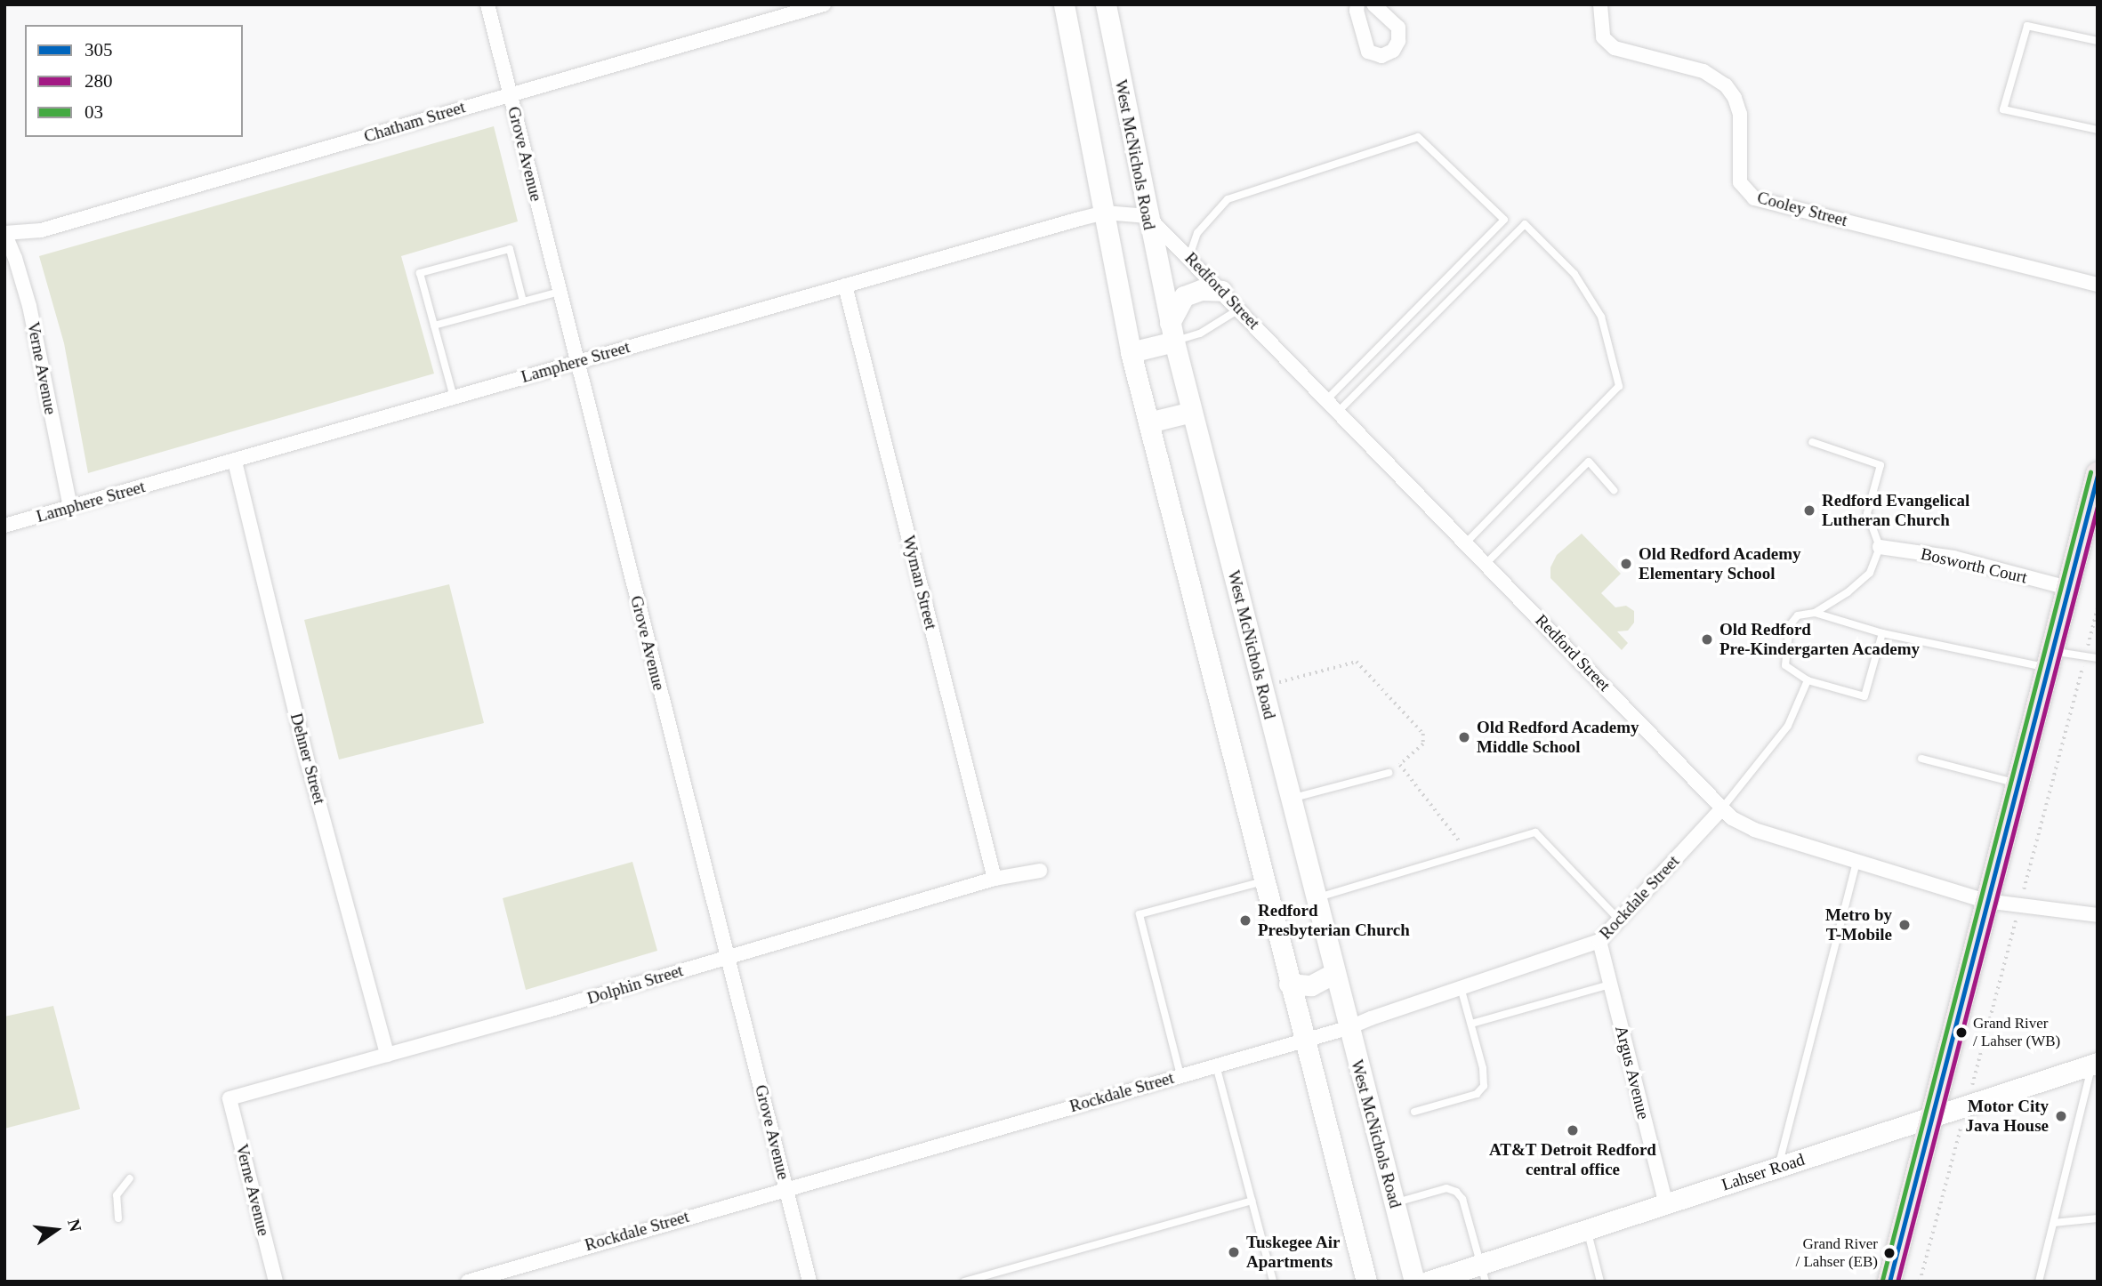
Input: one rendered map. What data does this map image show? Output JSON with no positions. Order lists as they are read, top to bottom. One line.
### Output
{"streets":{"main road":["West McNichols Road","Lahser Road"],"street":["Chatham Street","Grove Avenue","Cooley Street","Redford Street","Lamphere Street","Verne Avenue","Bosworth Court","Wyman Street","Dehner Street","Rockdale Street","Dolphin Street","Argus Avenue"]},"crossings":[["Chatham Street","Grove Avenue"],["Chatham Street","Verne Avenue"],["Grove Avenue","Lamphere Street"],["Grove Avenue","Rockdale Street"],["Grove Avenue","Dolphin Street"],["West McNichols Road","Redford Street"],["West McNichols Road","Lamphere Street"],["West McNichols Road","Rockdale Street"],["Redford Street","Lamphere Street"],["Redford Street","Rockdale Street"],["Lamphere Street","Verne Avenue"],["Lamphere Street","Wyman Street"],["Lamphere Street","Dehner Street"],["Verne Avenue","Dolphin Street"],["Wyman Street","Dolphin Street"],["Dehner Street","Dolphin Street"],["Rockdale Street","Argus Avenue"],["Argus Avenue","Lahser Road"]],"places":["Redford Evangelical Lutheran Church","Old Redford Academy Elementary School","Old Redford Pre-Kindergarten Academy","Old Redford Academy Middle School","Redford Presbyterian Church","Metro by T-Mobile","Grand River / Lahser (WB)","Motor City Java House","AT&T Detroit Redford central office","Tuskegee Air Apartments","Grand River / Lahser (EB)"],"lines":["transit line 03","transit line 305","transit line 280"],"legend":["305","280","03"],"north":"right"}
